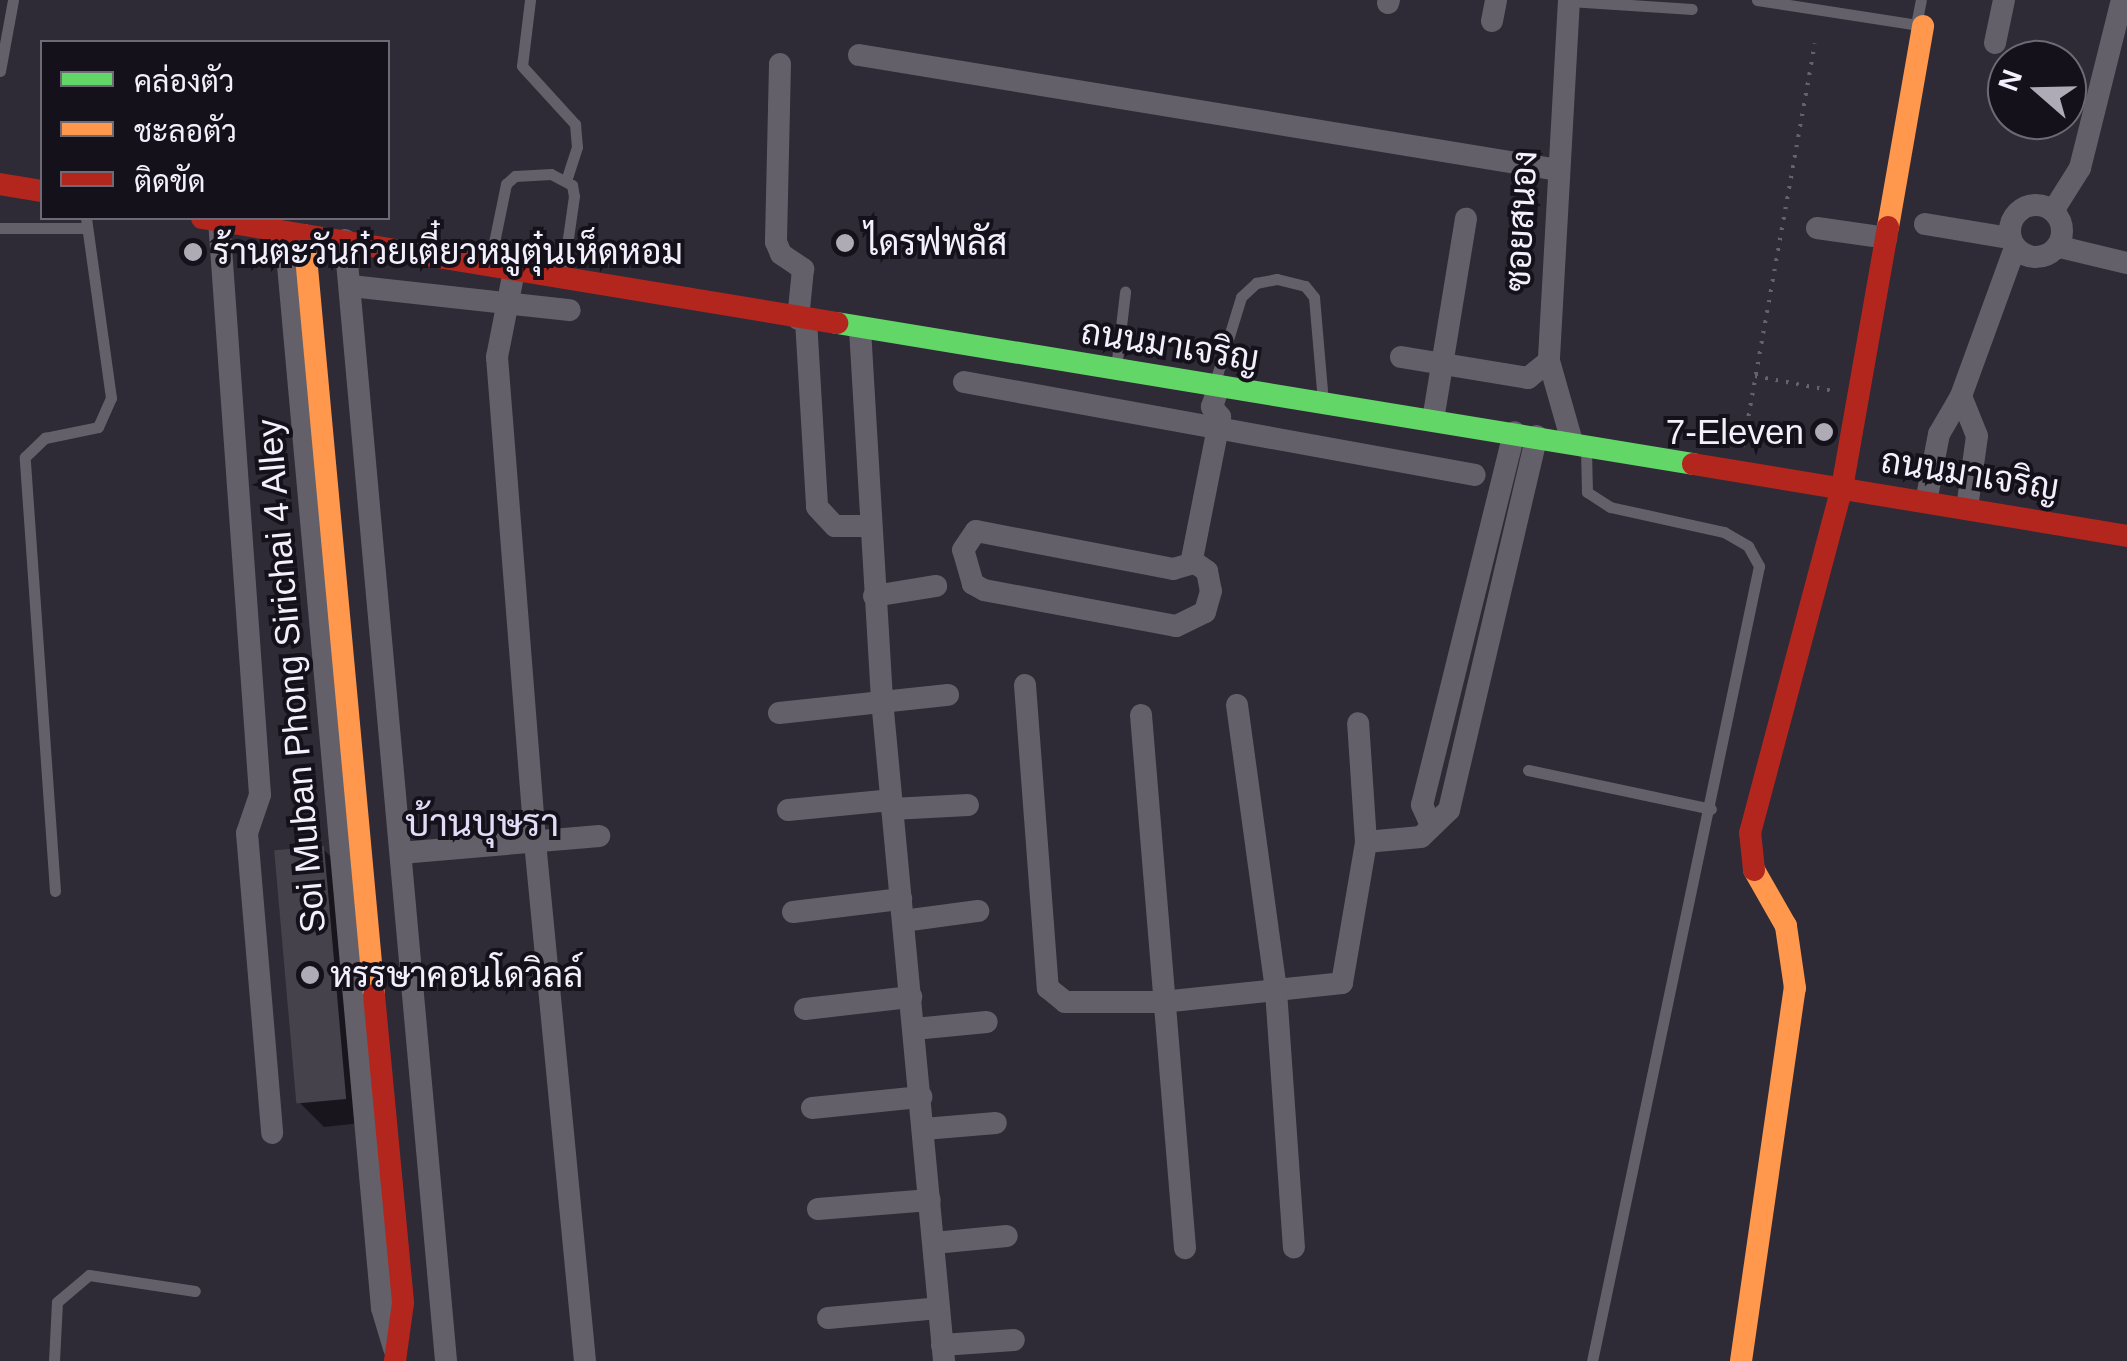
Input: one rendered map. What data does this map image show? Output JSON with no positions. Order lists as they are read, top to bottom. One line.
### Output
{"streets":{"main road":["ถนนมาเจริญ","Soi Muban Phong Sirichai 4 Alley"],"street":["ซอยสนอง"]},"crossings":[["ซอยสนอง","ถนนมาเจริญ"],["ถนนมาเจริญ","Soi Muban Phong Sirichai 4 Alley"]],"districts":["บ้านบุษรา"],"places":["ไดรฟพลัส","ร้านตะวันก๋วยเตี๋ยวหมูตุ๋นเห็ดหอม","7-Eleven","หรรษาคอนโดวิลล์"],"legend":["คล่องตัว","ชะลอตัว","ติดขัด"],"north":"left"}
